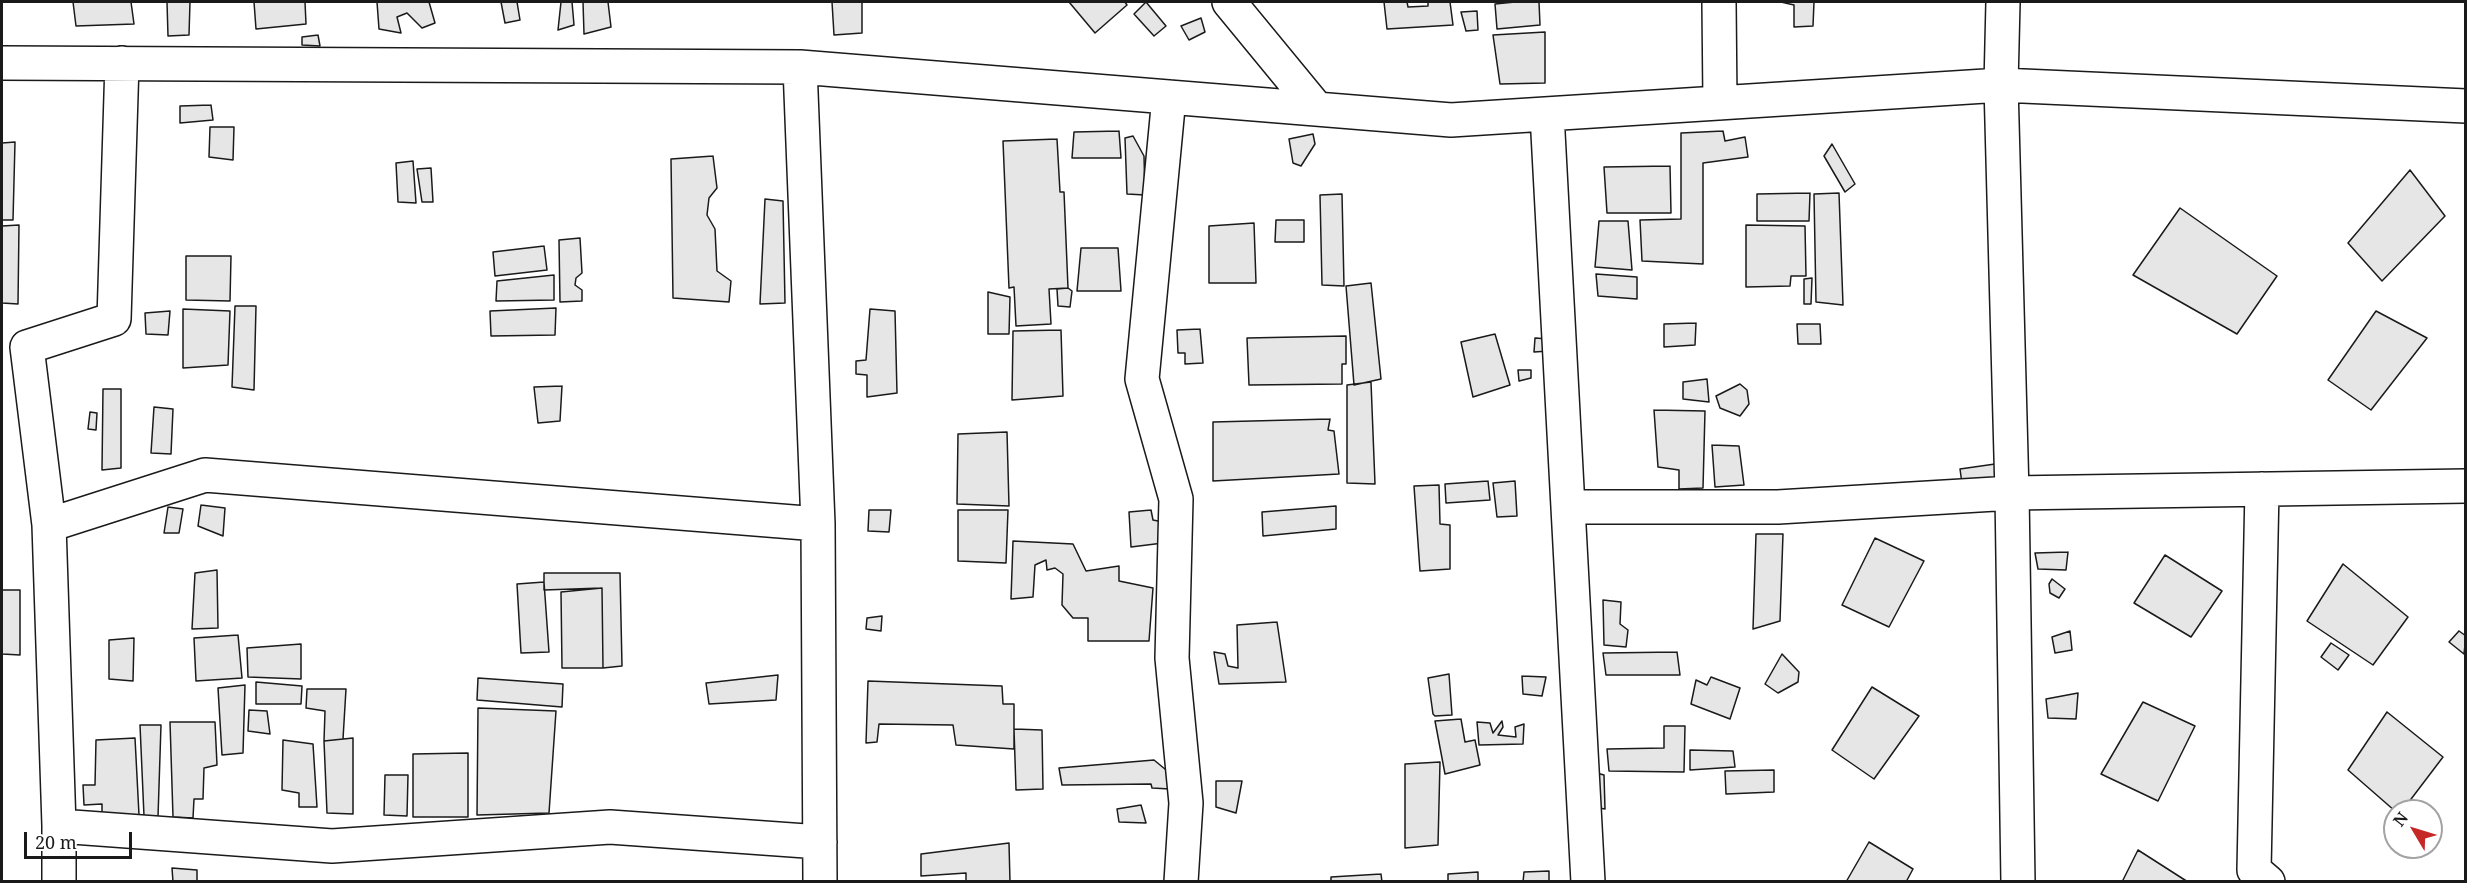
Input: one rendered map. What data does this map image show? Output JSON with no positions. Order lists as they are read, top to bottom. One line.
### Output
{"scale_bar":"20 m","north":"top left"}
